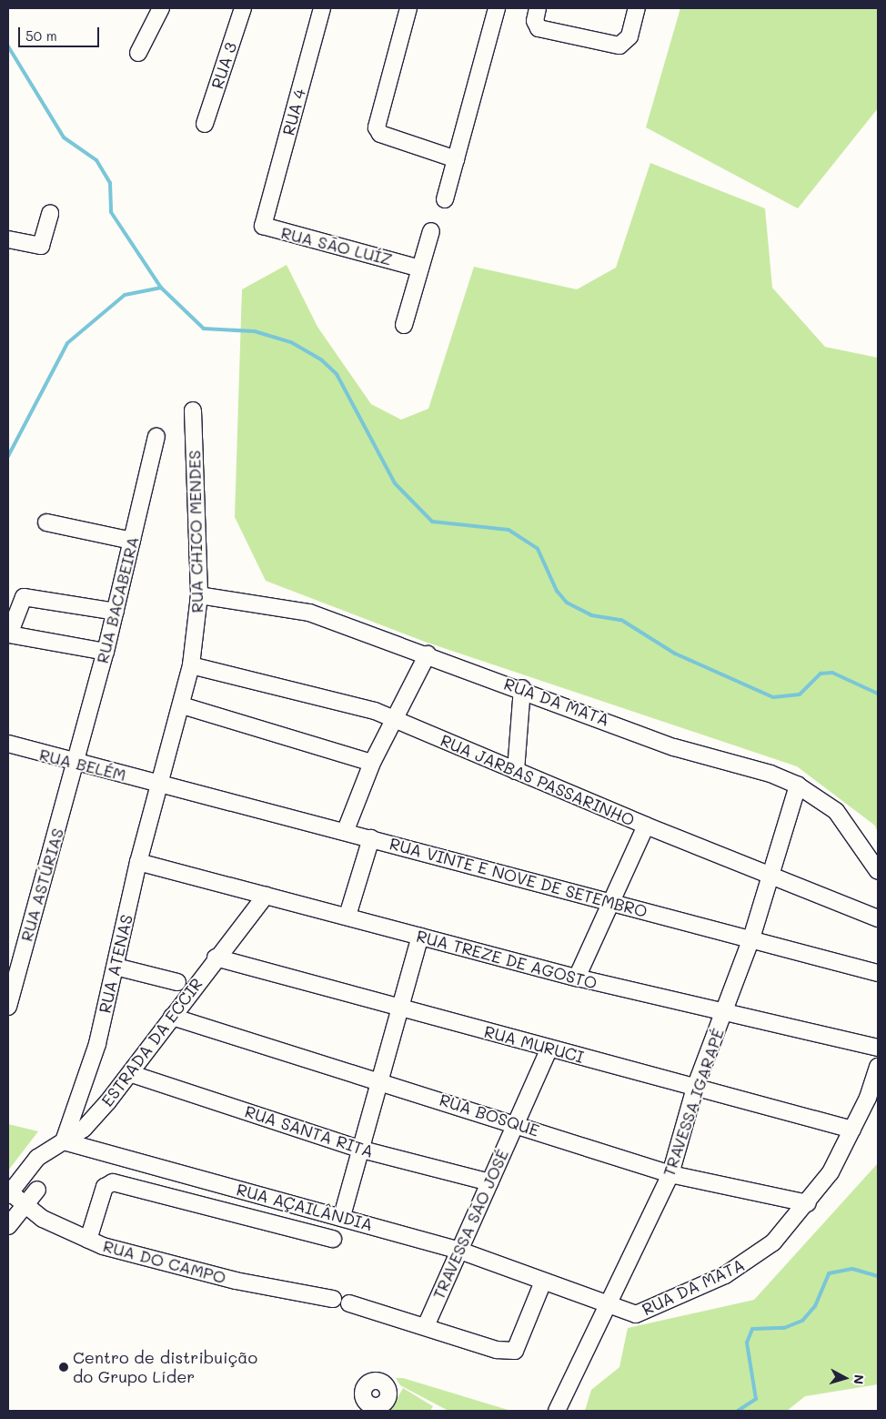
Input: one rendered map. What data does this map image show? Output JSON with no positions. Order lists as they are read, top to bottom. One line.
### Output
{"streets":{"street":["RUA 3","RUA 4","RUA SÃO LUÍZ","RUA CHICO MENDES","RUA BACABEIRA","RUA DA MATA","RUA BELÉM","RUA JARBAS PASSARINHO","RUA VINTE E NOVE DE SETEMBRO","RUA ASTÚRIAS","RUA TREZE DE AGOSTO","RUA ATENAS","ESTRADA DA ECCIR","RUA MURUCI","TRAVESSA IGARAPÉ","RUA BOSQUE","RUA SANTA RITA","RUA AÇAILÂNDIA","TRAVESSA SÃO JOSÉ","RUA DO CAMPO"]},"crossings":[["RUA 4","RUA SÃO LUÍZ"],["RUA CHICO MENDES","RUA DA MATA"],["RUA CHICO MENDES","RUA BELÉM"],["RUA CHICO MENDES","RUA JARBAS PASSARINHO"],["RUA CHICO MENDES","RUA VINTE E NOVE DE SETEMBRO"],["RUA CHICO MENDES","RUA ATENAS"],["RUA BACABEIRA","RUA BELÉM"],["RUA BACABEIRA","RUA ASTÚRIAS"],["RUA DA MATA","RUA MURUCI"],["RUA DA MATA","TRAVESSA IGARAPÉ"],["RUA DA MATA","RUA BOSQUE"],["RUA DA MATA","RUA AÇAILÂNDIA"],["RUA BELÉM","RUA VINTE E NOVE DE SETEMBRO"],["RUA BELÉM","RUA ASTÚRIAS"],["RUA BELÉM","RUA ATENAS"],["RUA JARBAS PASSARINHO","TRAVESSA IGARAPÉ"],["RUA VINTE E NOVE DE SETEMBRO","RUA ATENAS"],["RUA VINTE E NOVE DE SETEMBRO","TRAVESSA IGARAPÉ"],["RUA TREZE DE AGOSTO","RUA ATENAS"],["RUA TREZE DE AGOSTO","ESTRADA DA ECCIR"],["RUA TREZE DE AGOSTO","TRAVESSA IGARAPÉ"],["RUA ATENAS","ESTRADA DA ECCIR"],["RUA ATENAS","RUA AÇAILÂNDIA"],["ESTRADA DA ECCIR","RUA MURUCI"],["ESTRADA DA ECCIR","RUA BOSQUE"],["ESTRADA DA ECCIR","RUA SANTA RITA"],["ESTRADA DA ECCIR","RUA AÇAILÂNDIA"],["ESTRADA DA ECCIR","RUA DO CAMPO"],["RUA MURUCI","TRAVESSA IGARAPÉ"],["RUA MURUCI","TRAVESSA SÃO JOSÉ"],["TRAVESSA IGARAPÉ","RUA BOSQUE"],["RUA BOSQUE","TRAVESSA SÃO JOSÉ"],["RUA SANTA RITA","TRAVESSA SÃO JOSÉ"],["RUA AÇAILÂNDIA","TRAVESSA SÃO JOSÉ"]],"places":["Centro de distribuição do Grupo Líder"],"scale_bar":"50 m","north":"right"}
